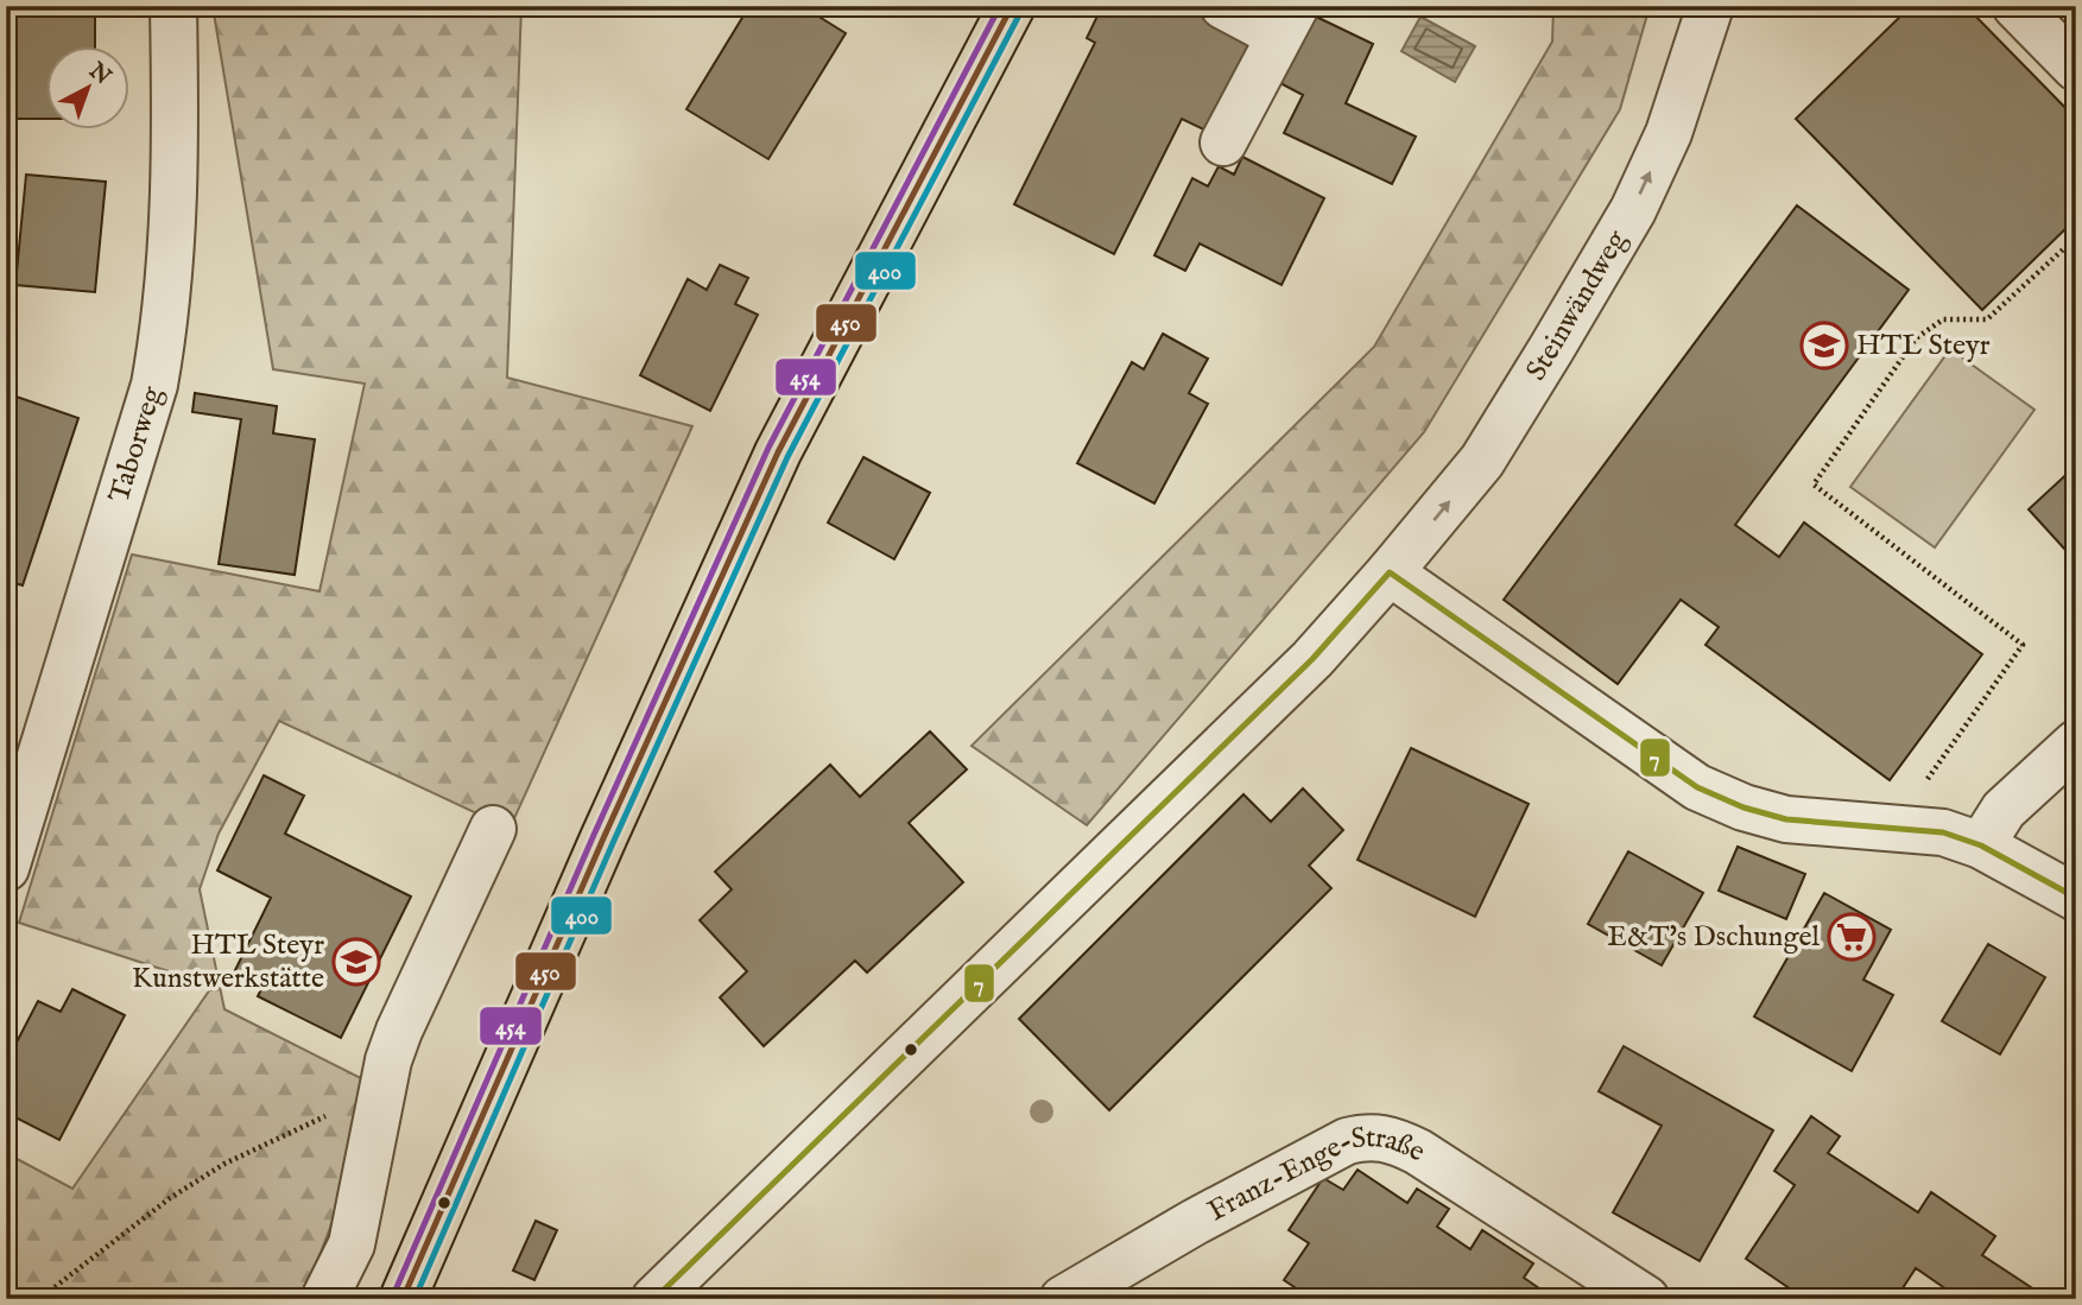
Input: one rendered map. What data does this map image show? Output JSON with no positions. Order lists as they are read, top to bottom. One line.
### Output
{"streets":{"street":["Steinwändweg","Taborweg","Franz-Enge-Straße"]},"one_way":["Steinwändweg"],"places":{"school or university":["HTL Steyr","HTL Steyr Kunstwerkstätte"],"supermarket":["E&T's Dschungel"]},"lines":["transit line 450","transit line 454","transit line 400","transit line 7"],"north":"top right"}
